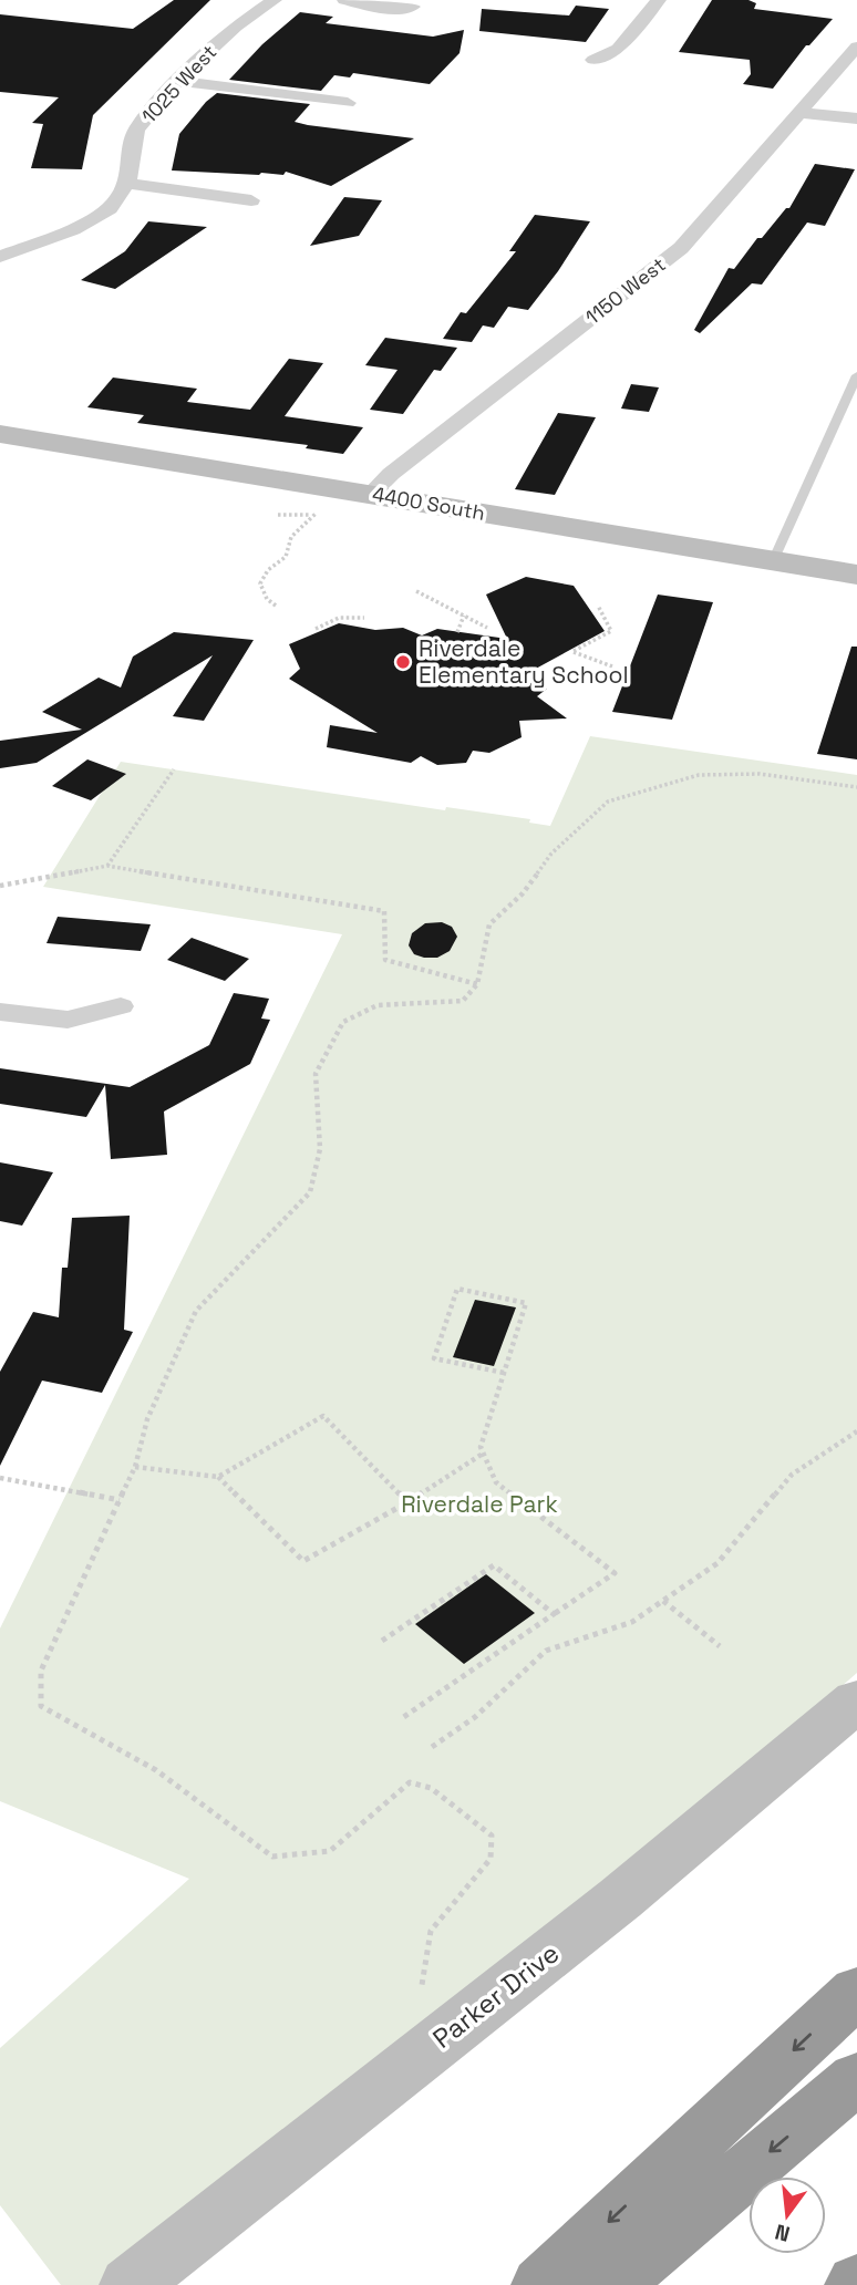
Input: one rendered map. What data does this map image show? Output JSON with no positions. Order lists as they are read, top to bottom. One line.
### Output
{"streets":{"street":["1025 West","1150 West","4400 South","Parker Drive"]},"crossings":[["1150 West","4400 South"]],"parks":["Riverdale Park"],"places":["Riverdale Elementary School"],"north":"bottom"}
